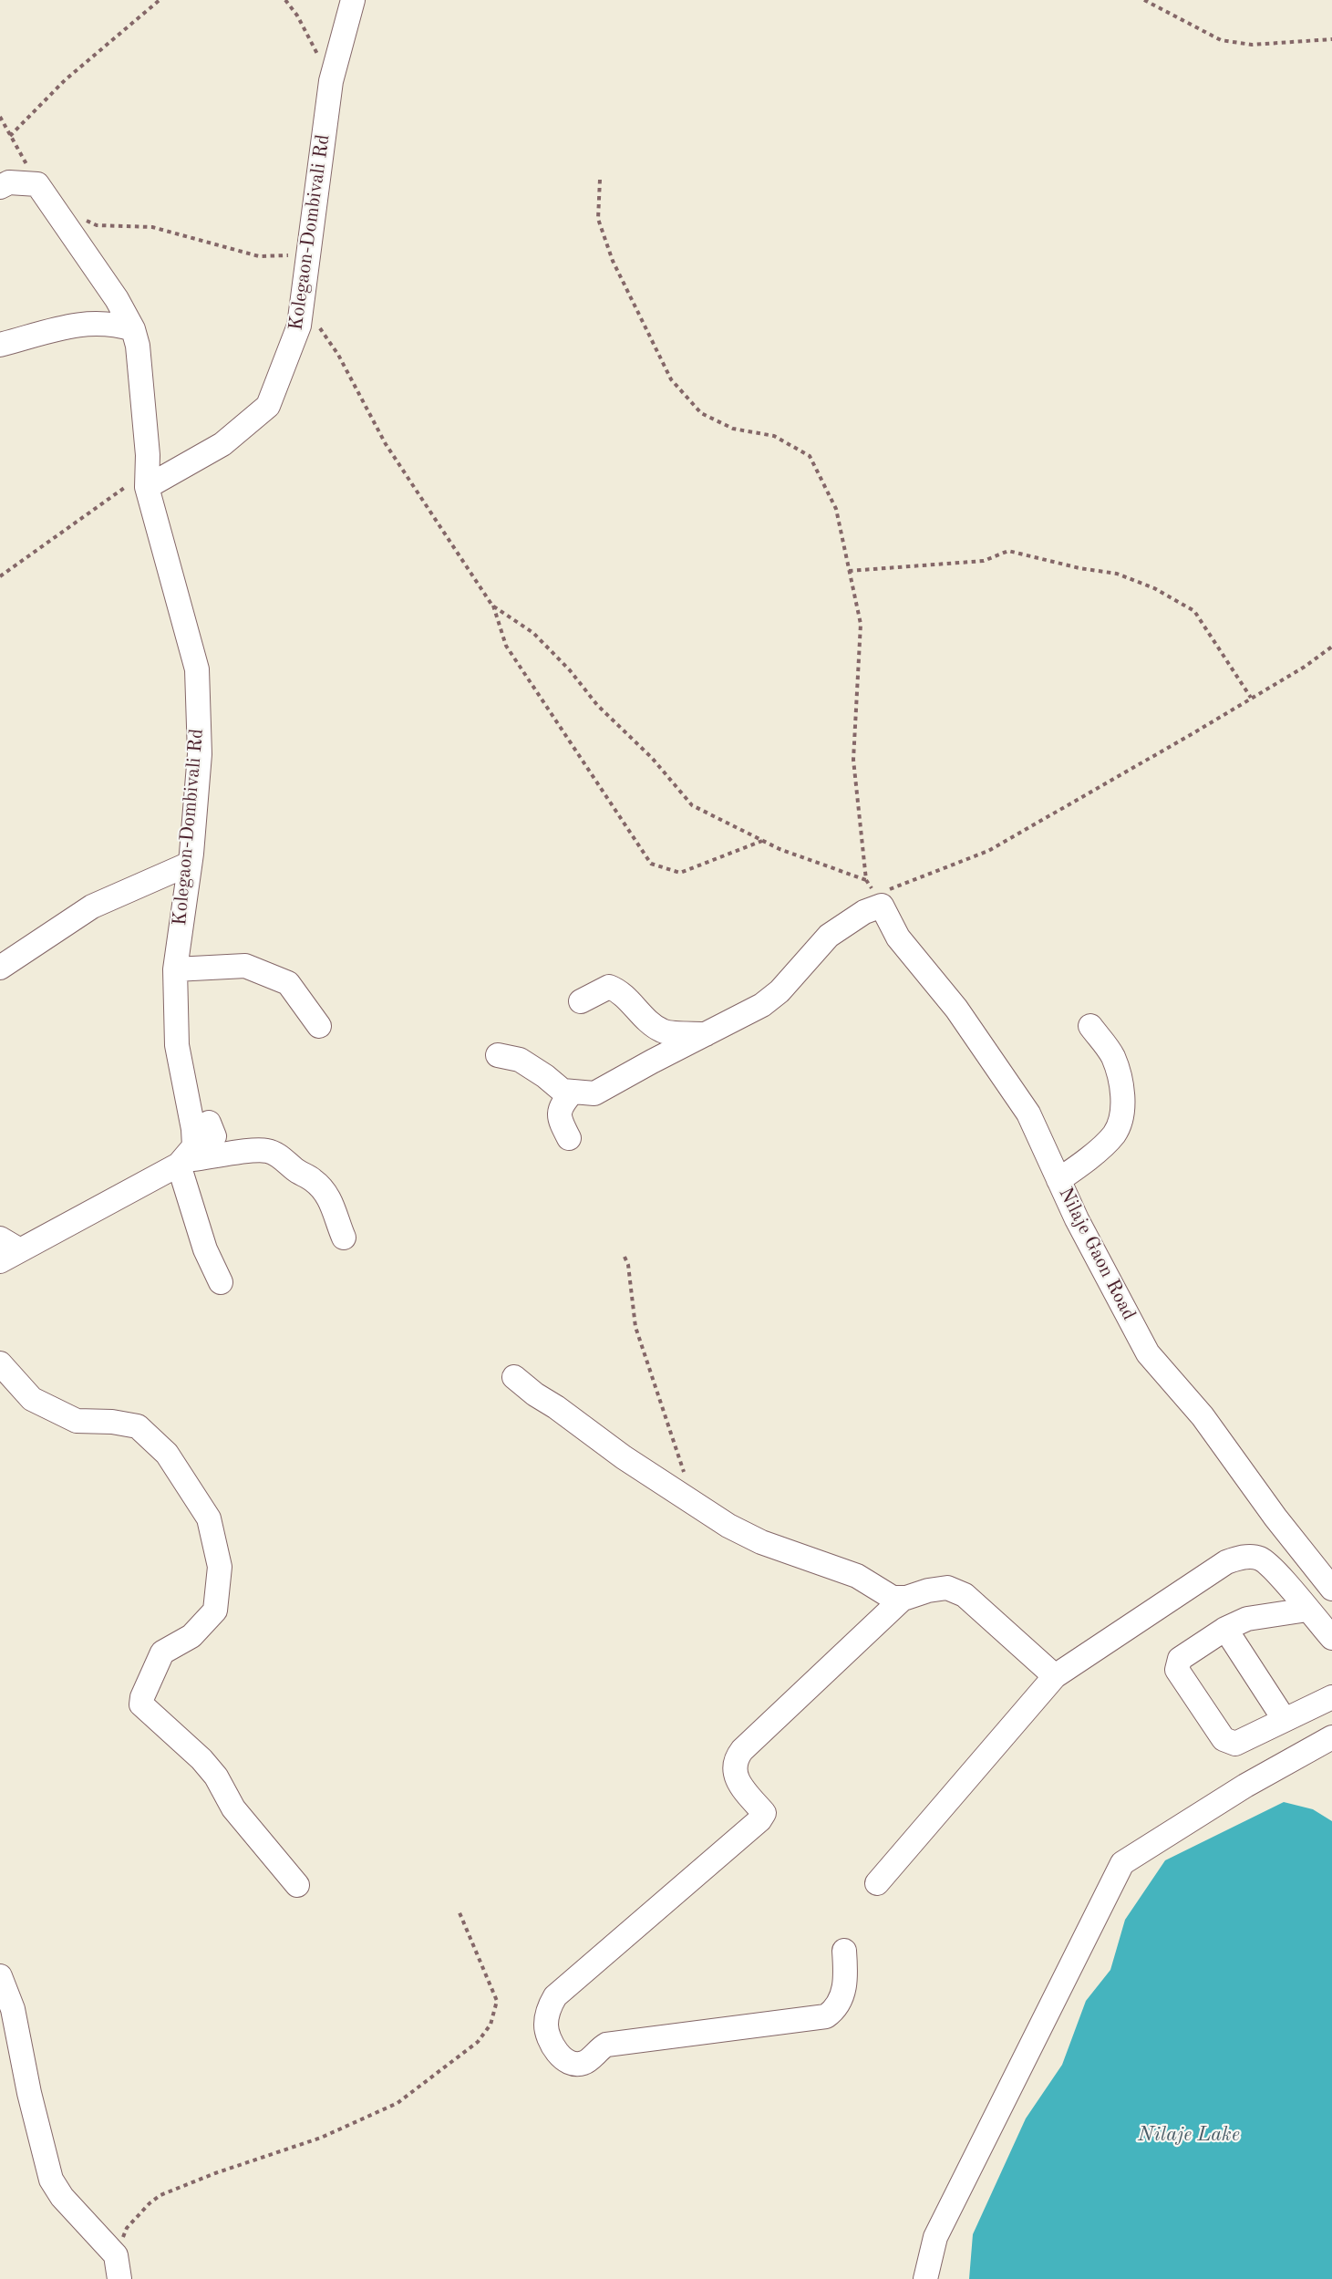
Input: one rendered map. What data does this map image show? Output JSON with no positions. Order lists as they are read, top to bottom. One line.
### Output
{"streets":{"street":["Kolegaon-Dombivali Rd","Nilaje Gaon Road"]},"water":["Nilaje Lake"]}
